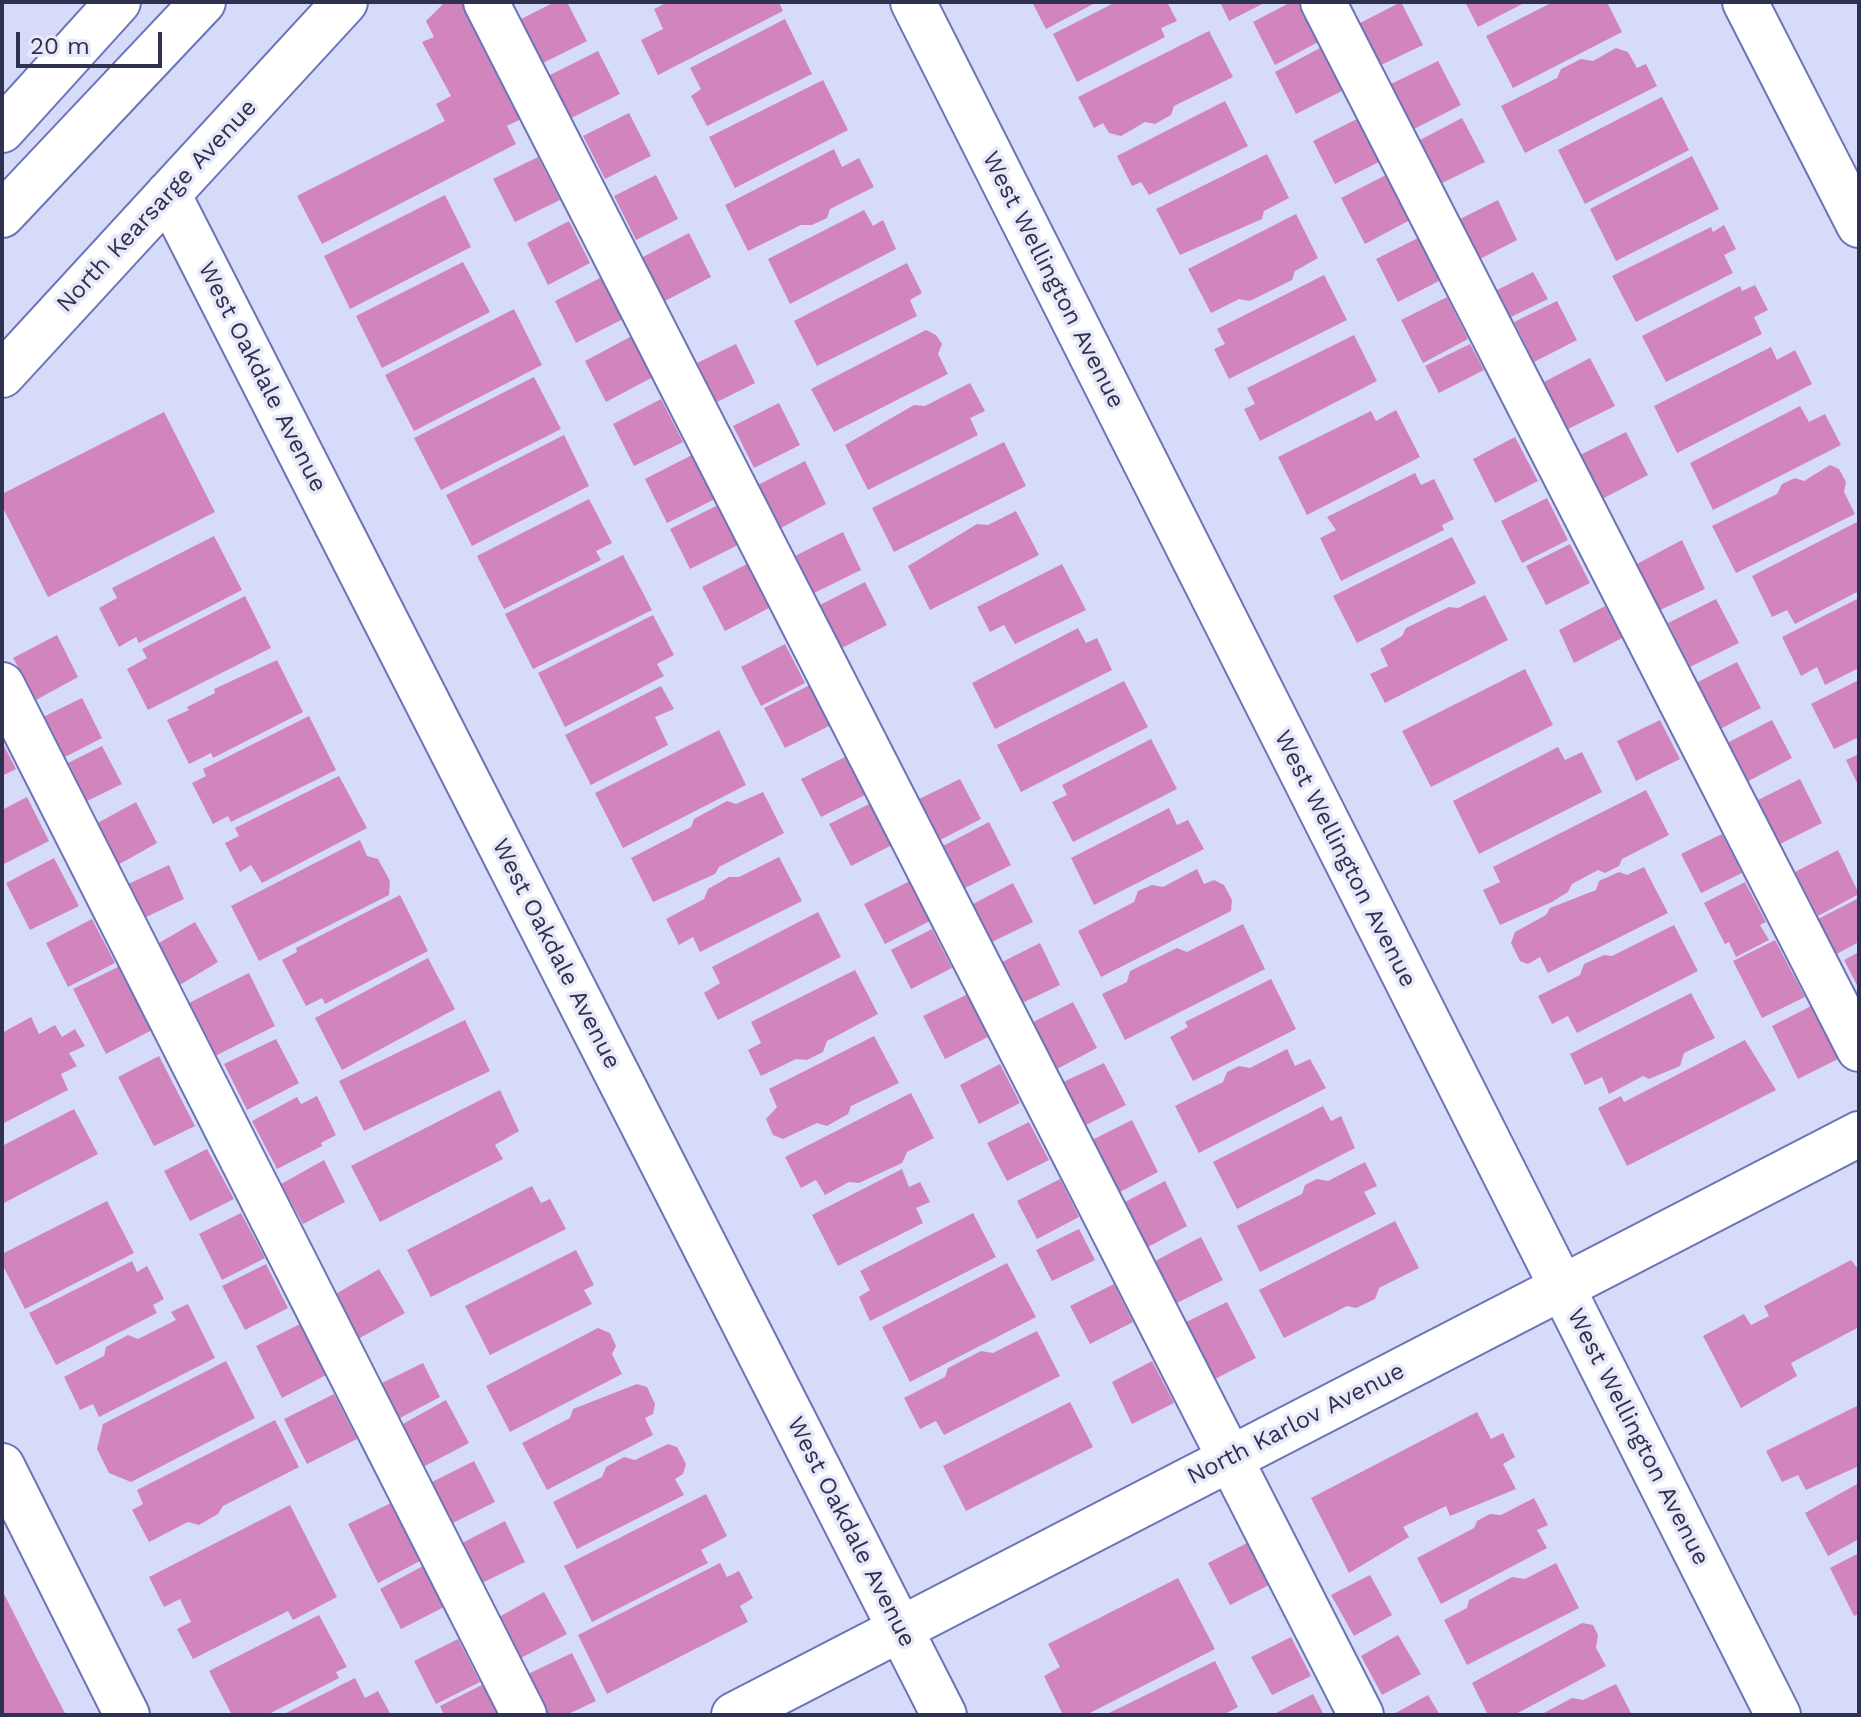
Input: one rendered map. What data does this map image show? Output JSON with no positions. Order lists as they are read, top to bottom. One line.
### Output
{"streets":{"street":["North Kearsarge Avenue","West Wellington Avenue","West Oakdale Avenue","North Karlov Avenue"]},"crossings":[["North Kearsarge Avenue","West Oakdale Avenue"],["West Wellington Avenue","North Karlov Avenue"],["West Oakdale Avenue","North Karlov Avenue"]],"scale_bar":"20 m"}
